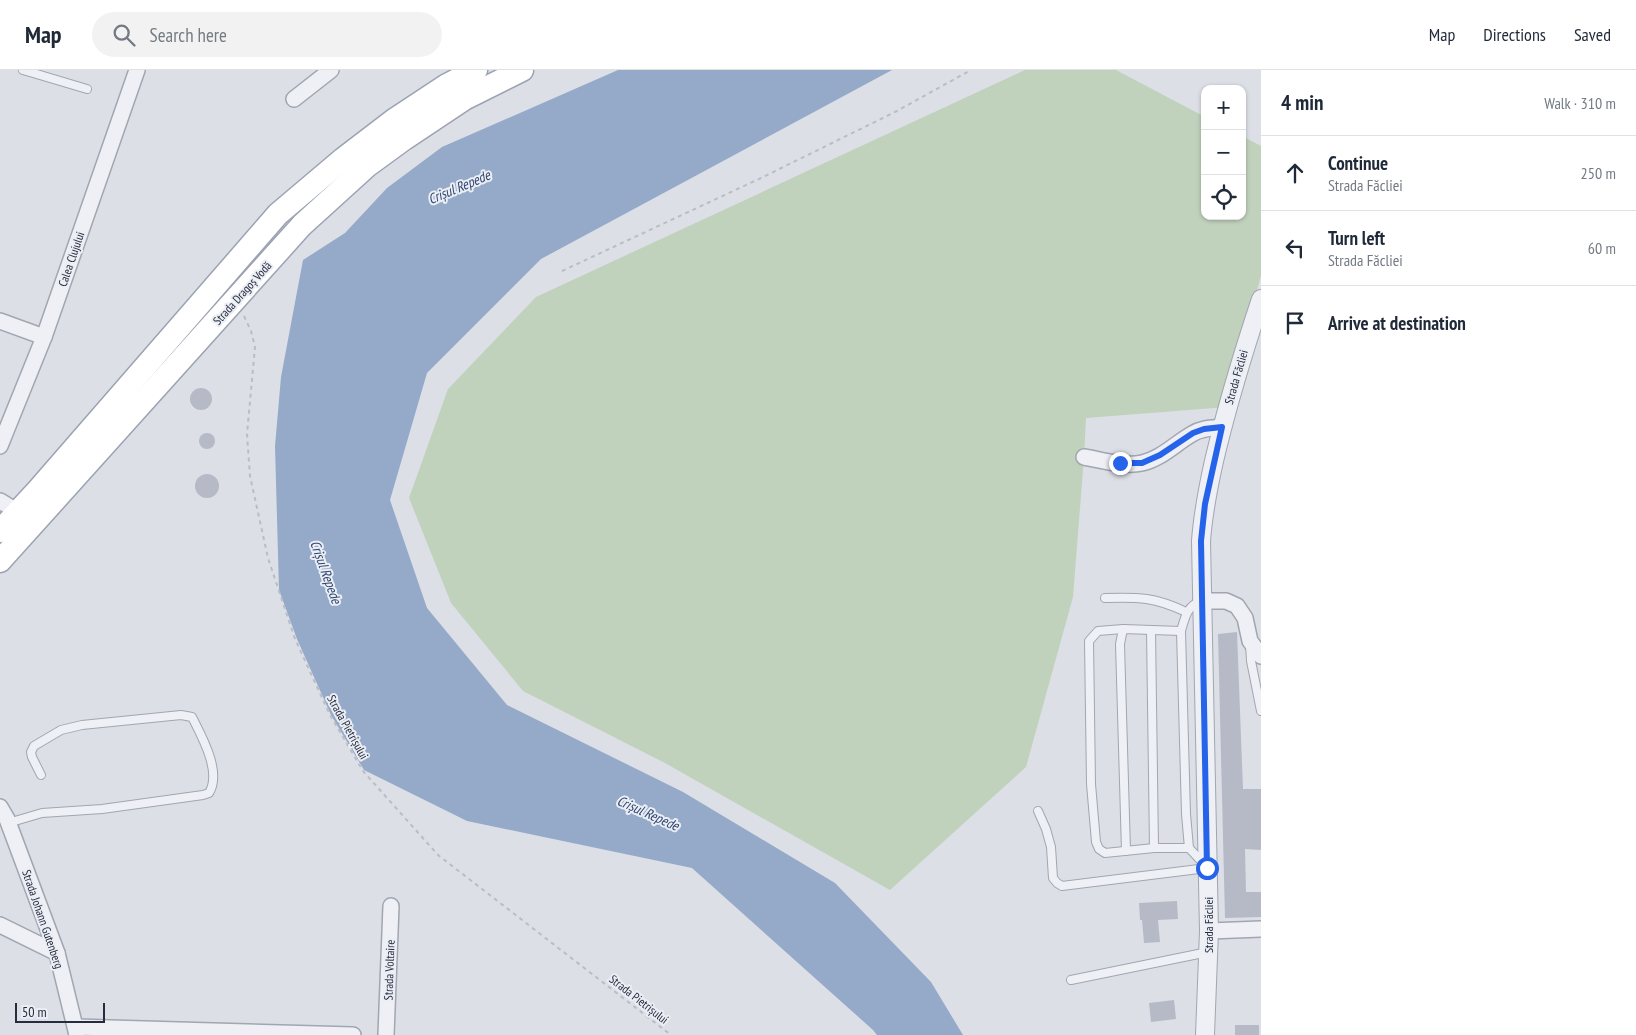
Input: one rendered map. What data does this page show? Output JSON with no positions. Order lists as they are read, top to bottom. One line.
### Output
{"streets":{"main road":["Strada Dragoș Vodă"],"street":["Calea Clujului","Strada Făcliei","Strada Johann Gutenberg","Strada Voltaire"],"path":["Strada Pietrișului"]},"crossings":[["Strada Dragoș Vodă","Strada Pietrișului"]],"water":["Crișul Repede"],"scale_bar":"50 m","page":{"header":"Map","search":"Search here","nav":["Map","Directions","Saved"],"heading":["4 min","Walk · 310 m"],"map_buttons":["+","−"],"list":[["Continue","Strada Făcliei","250 m"],["Turn left","Strada Făcliei","60 m"],"Arrive at destination"],"scale":"50 m"}}
